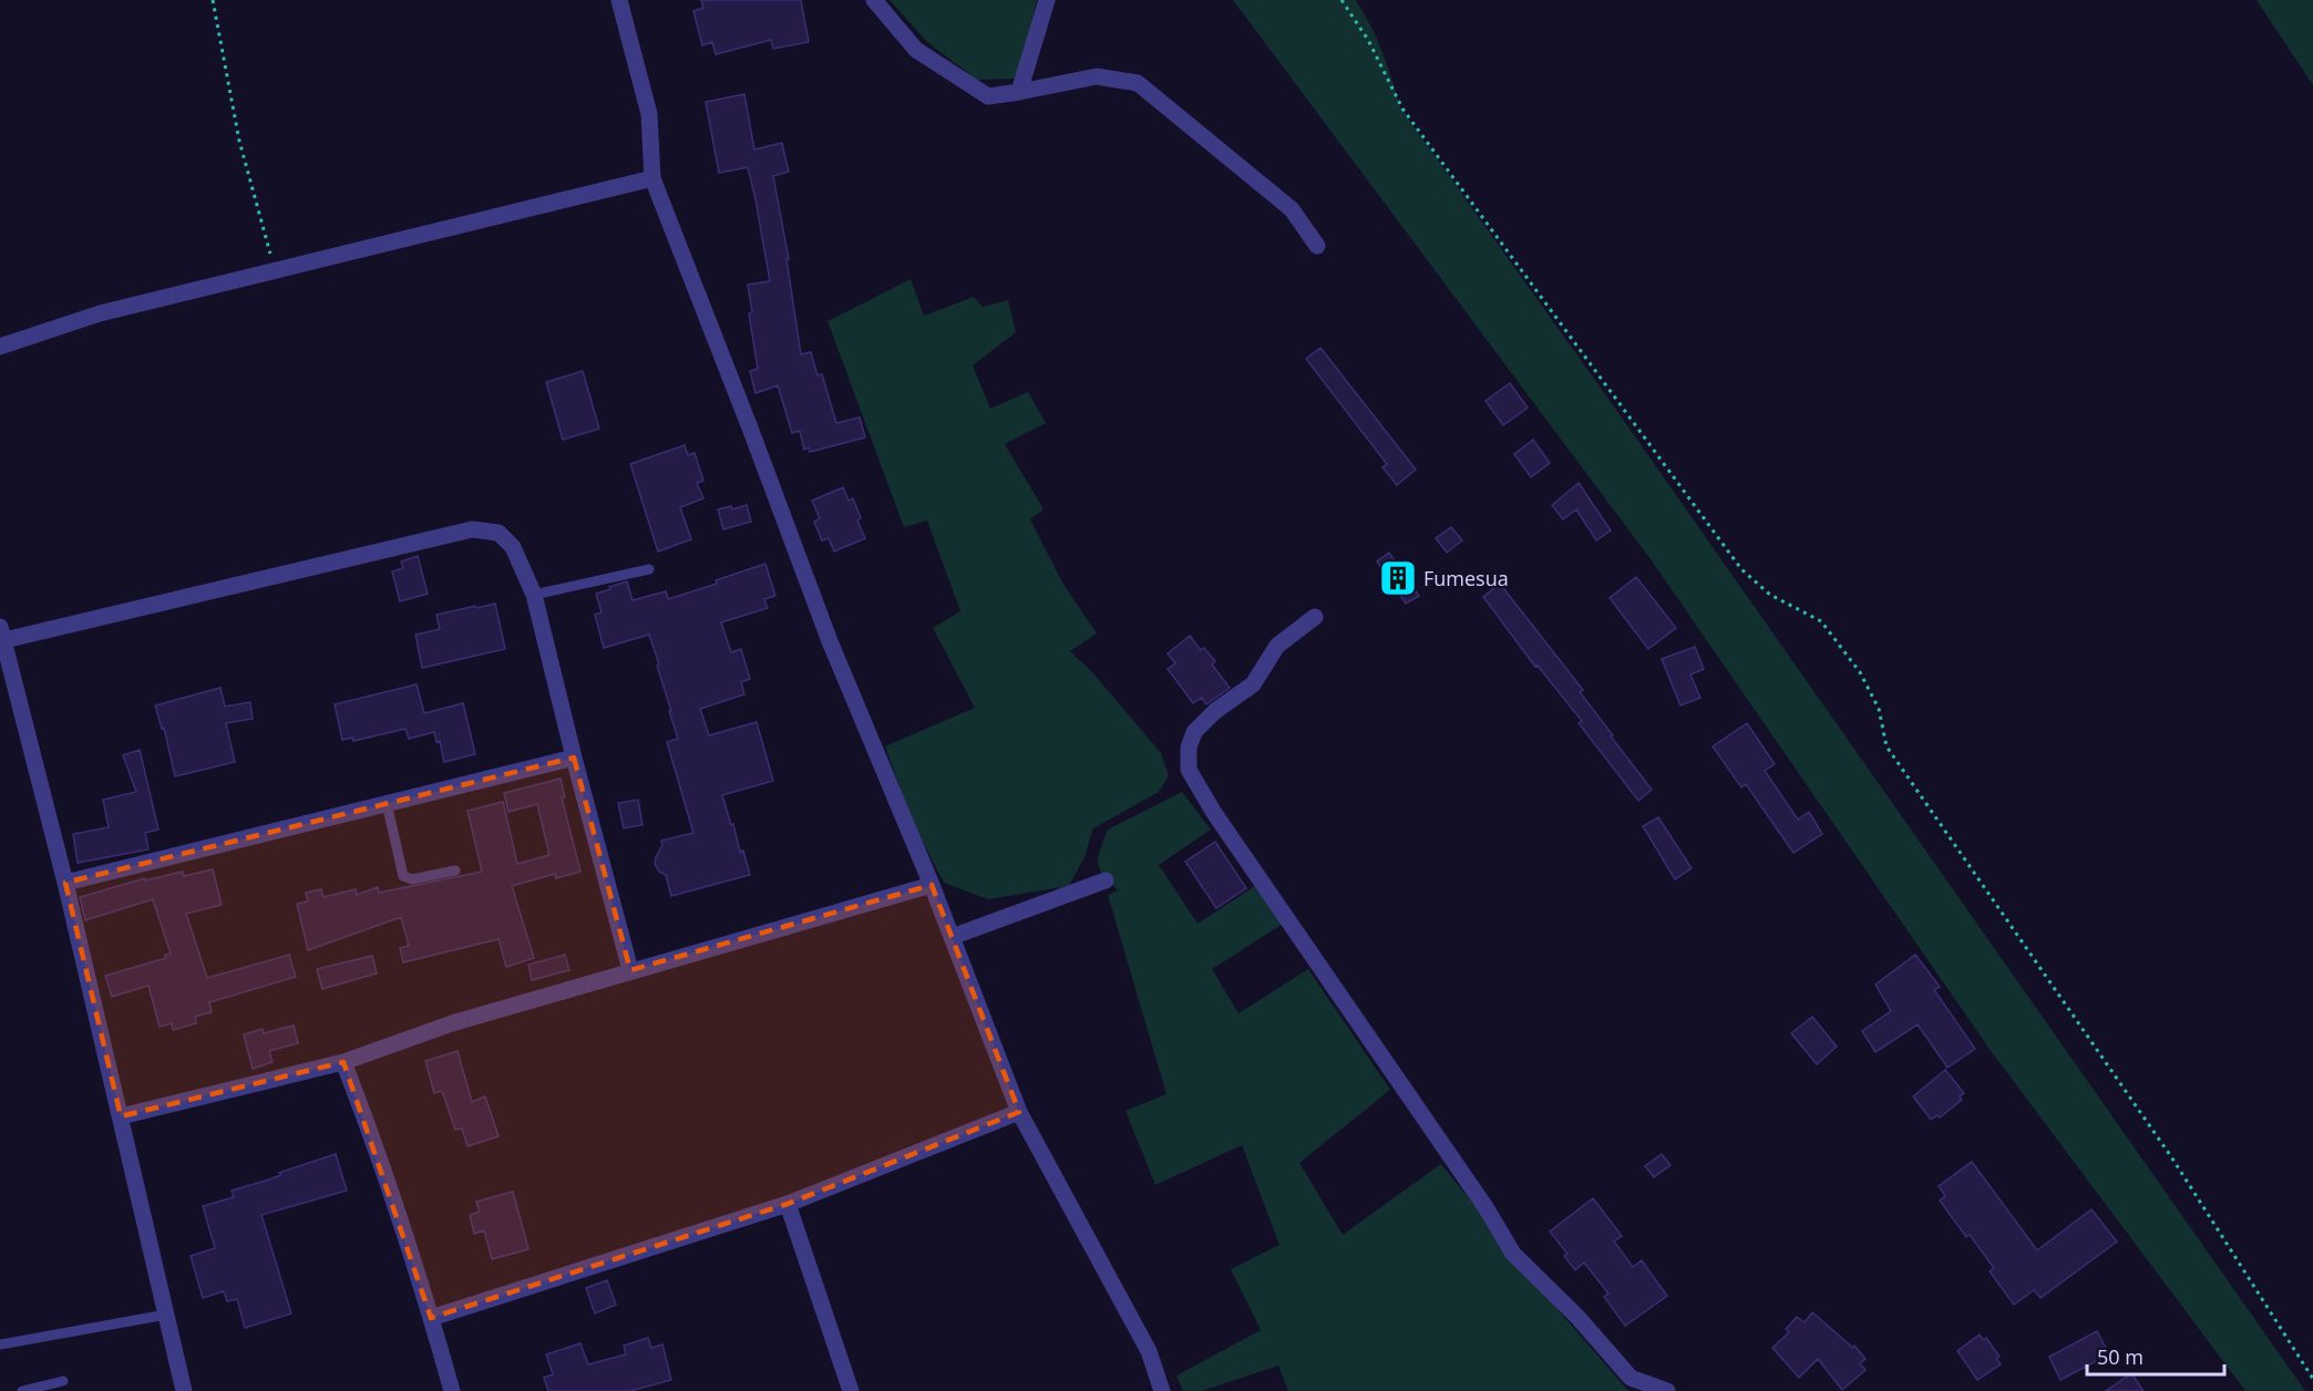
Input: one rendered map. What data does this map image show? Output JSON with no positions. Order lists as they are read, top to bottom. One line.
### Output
{"places":{"building":["Fumesua"]},"scale_bar":"50 m"}
